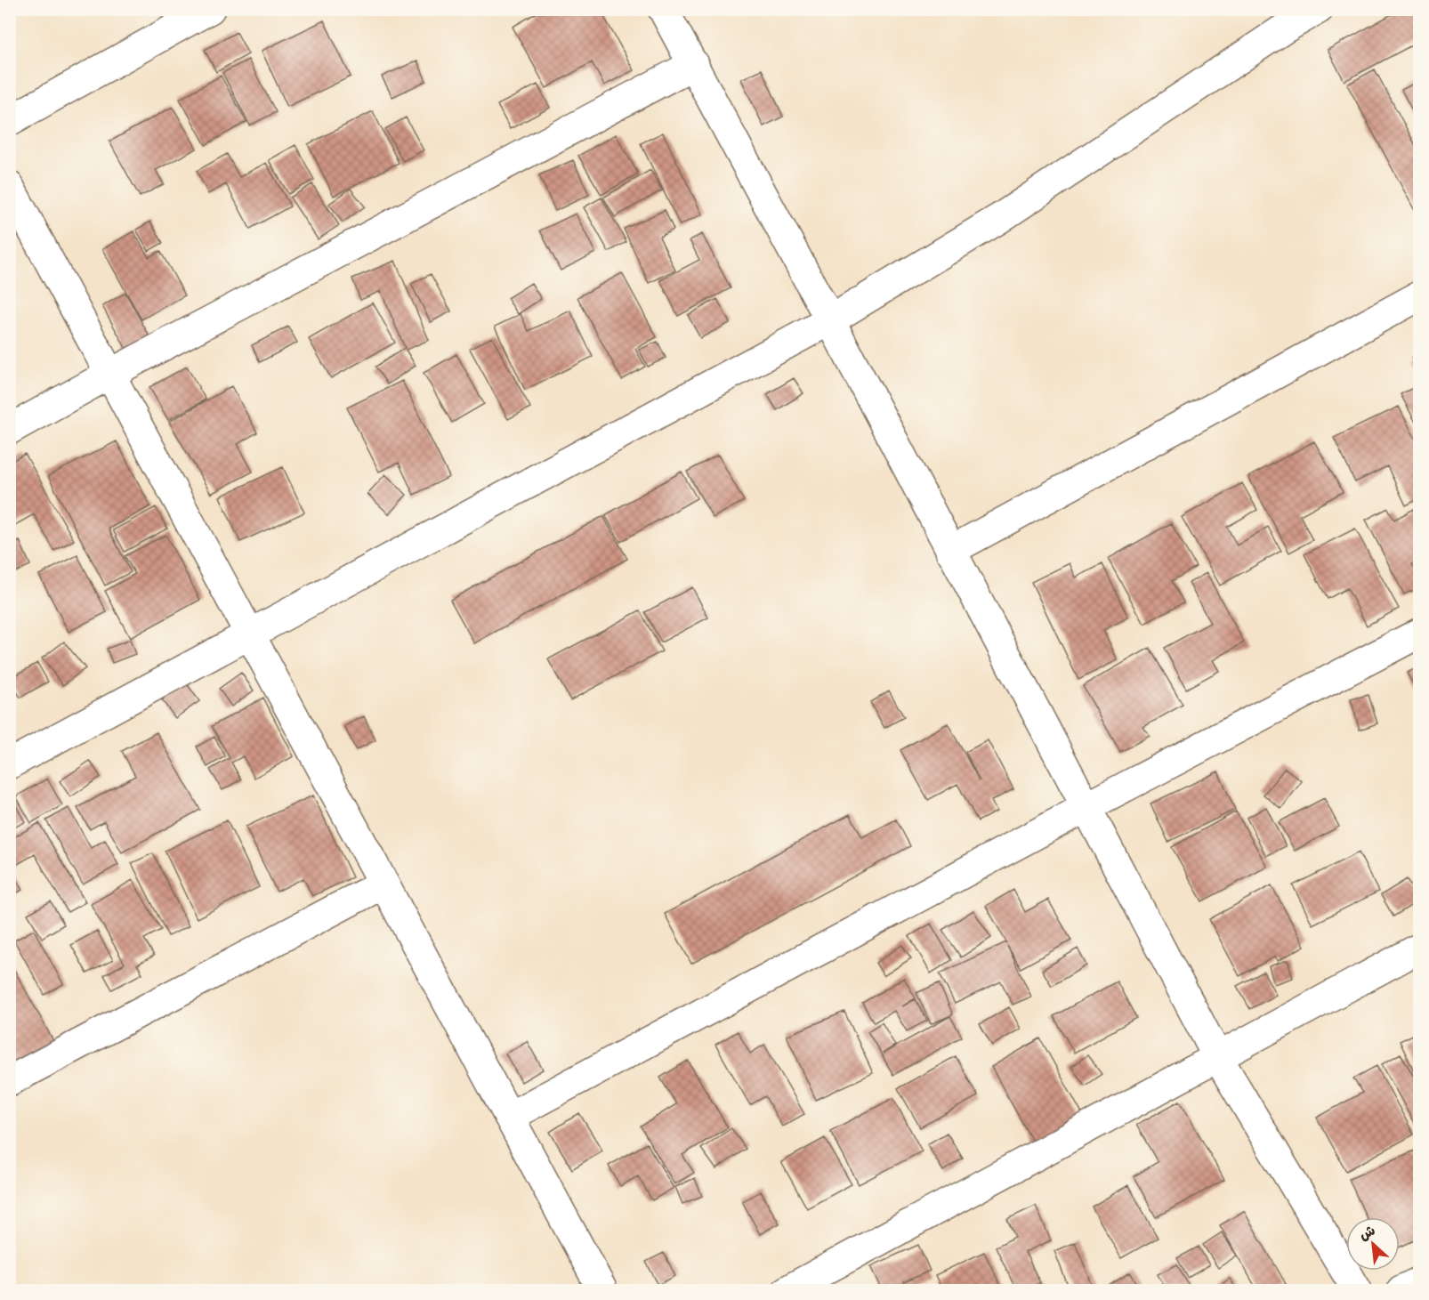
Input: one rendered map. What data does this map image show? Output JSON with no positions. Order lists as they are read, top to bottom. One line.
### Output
{"north":"top left"}
